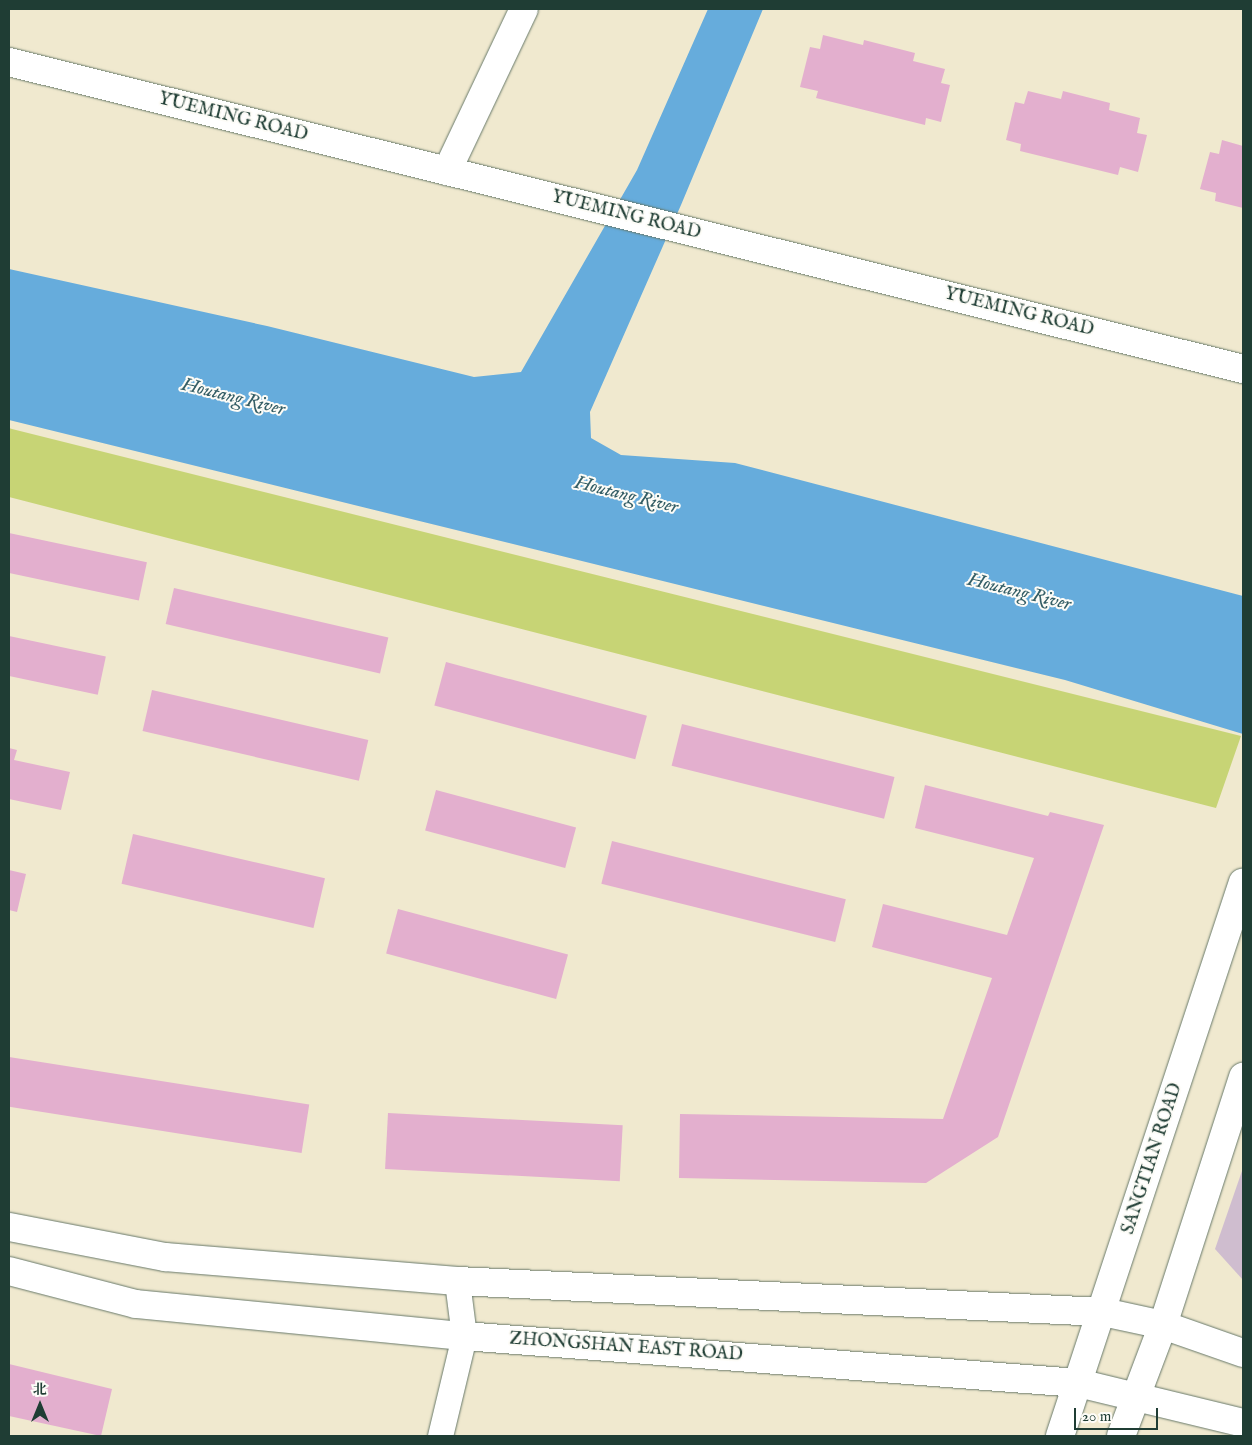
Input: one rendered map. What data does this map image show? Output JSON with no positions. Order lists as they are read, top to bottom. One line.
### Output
{"streets":{"main road":["YUEMING ROAD","SANGTIAN ROAD","ZHONGSHAN EAST ROAD"]},"crossings":[["SANGTIAN ROAD","ZHONGSHAN EAST ROAD"]],"water":["Houtang River"],"scale_bar":"20 m","north":"top"}
